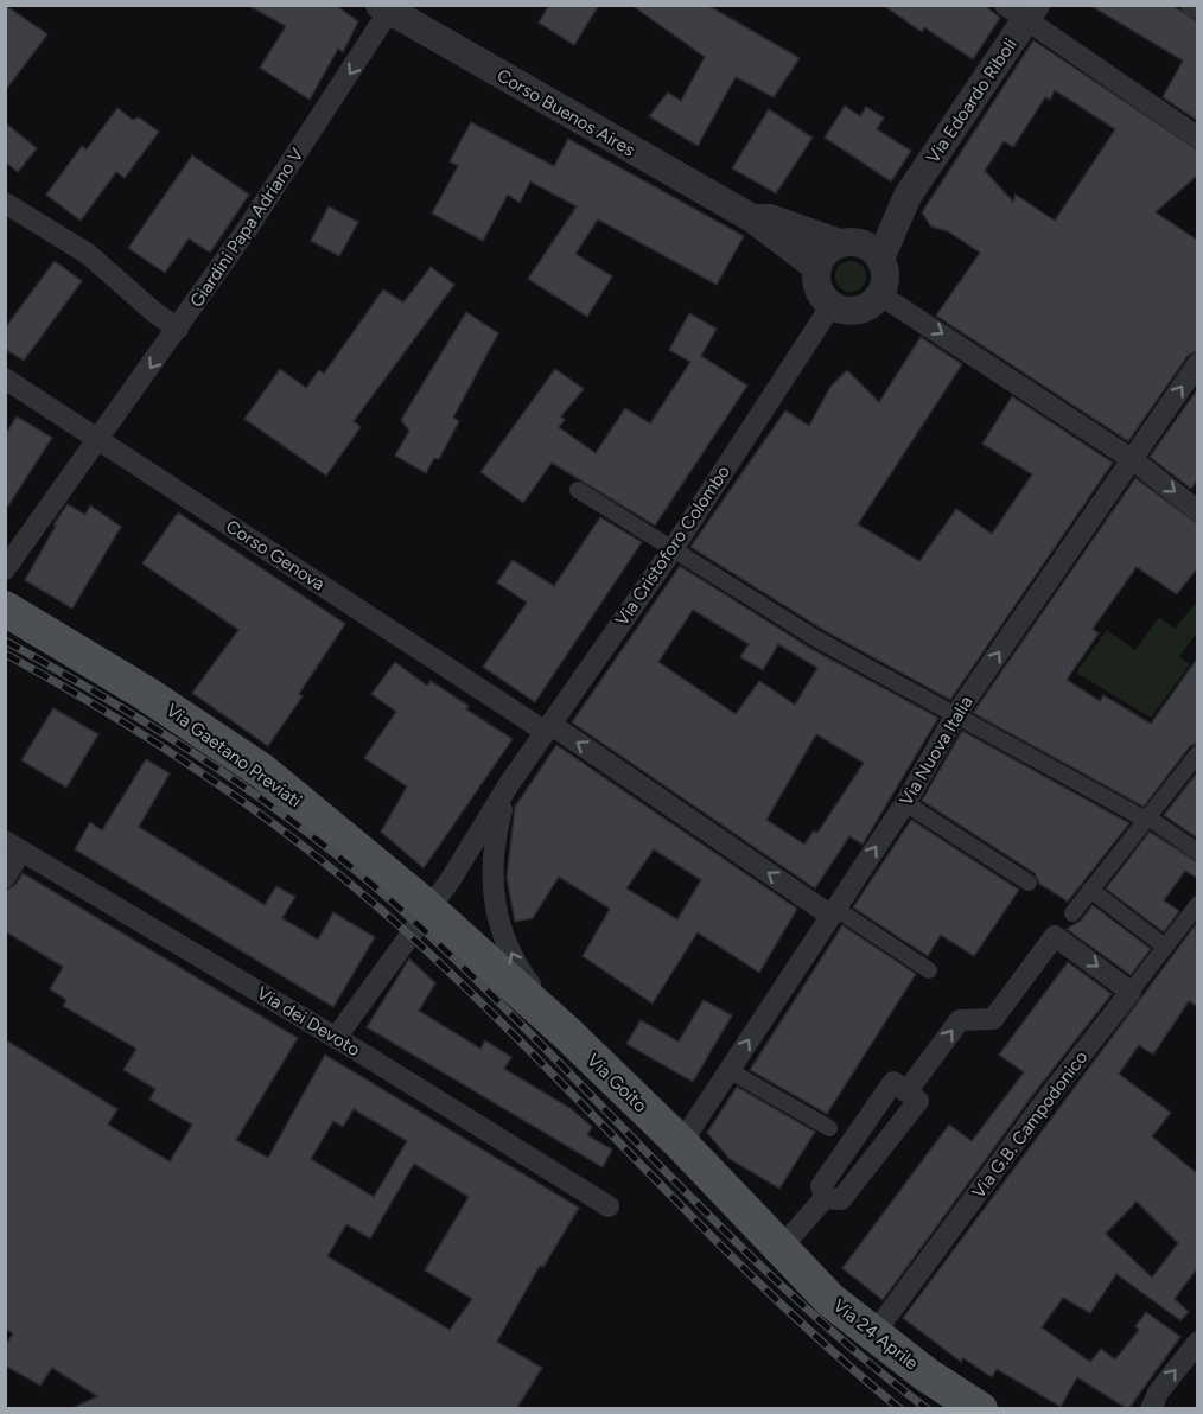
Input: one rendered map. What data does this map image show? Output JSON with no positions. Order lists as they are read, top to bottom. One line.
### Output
{"streets":{"main road":["Via Gaetano Previati","Via Goito","Via 24 Aprile"],"street":["Via Edoardo Riboli","Corso Buenos Aires","Giardini Papa Adriano V","Via Cristoforo Colombo","Corso Genova","Via Nuova Italia","Via dei Devoto","Via G.B. Campodonico"]},"crossings":[["Via Edoardo Riboli","Corso Buenos Aires"],["Via Edoardo Riboli","Via Cristoforo Colombo"],["Corso Buenos Aires","Giardini Papa Adriano V"],["Corso Buenos Aires","Via Cristoforo Colombo"],["Giardini Papa Adriano V","Corso Genova"],["Via Cristoforo Colombo","Corso Genova"],["Via Cristoforo Colombo","Via Gaetano Previati"],["Via Cristoforo Colombo","Via dei Devoto"],["Via Cristoforo Colombo","Via Goito"],["Corso Genova","Via Nuova Italia"],["Via Nuova Italia","Via Goito"],["Via Gaetano Previati","Via Goito"],["Via Goito","Via 24 Aprile"],["Via G.B. Campodonico","Via 24 Aprile"]],"one_way":["Giardini Papa Adriano V","Via Nuova Italia"]}
